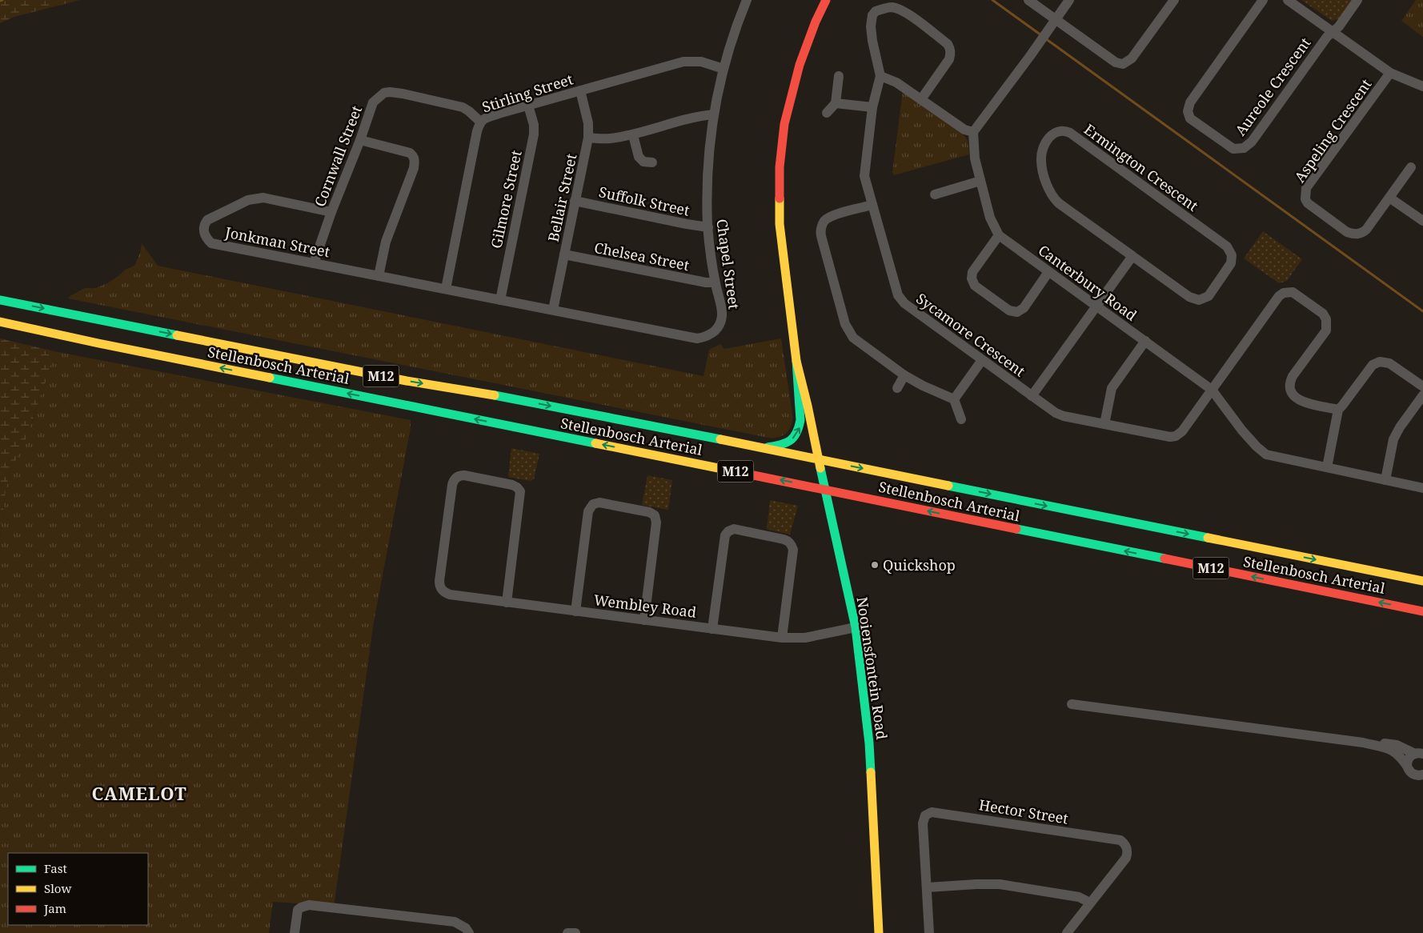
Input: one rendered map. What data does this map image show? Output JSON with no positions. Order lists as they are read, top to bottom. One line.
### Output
{"streets":{"main road":["Stellenbosch Arterial","M12","Nooiensfontein Road"],"street":["Aureole Crescent","Stirling Street","Aspeling Crescent","Cornwall Street","Ermington Crescent","Bellair Street","Gilmore Street","Suffolk Street","Jonkman Street","Chelsea Street","Chapel Street","Canterbury Road","Sycamore Crescent","Wembley Road","Hector Street"]},"crossings":[["Stirling Street","Cornwall Street"],["Stirling Street","Bellair Street"],["Stirling Street","Gilmore Street"],["Stirling Street","Jonkman Street"],["Stirling Street","Chapel Street"],["Cornwall Street","Jonkman Street"],["Bellair Street","Suffolk Street"],["Bellair Street","Chelsea Street"],["Bellair Street","Chapel Street"],["Gilmore Street","Chapel Street"],["Suffolk Street","Chapel Street"],["Jonkman Street","Chapel Street"],["Chelsea Street","Chapel Street"],["Canterbury Road","Sycamore Crescent"],["Stellenbosch Arterial","Nooiensfontein Road"],["Wembley Road","Nooiensfontein Road"]],"districts":["CAMELOT"],"places":["Quickshop"],"legend":["Fast","Slow","Jam"]}
